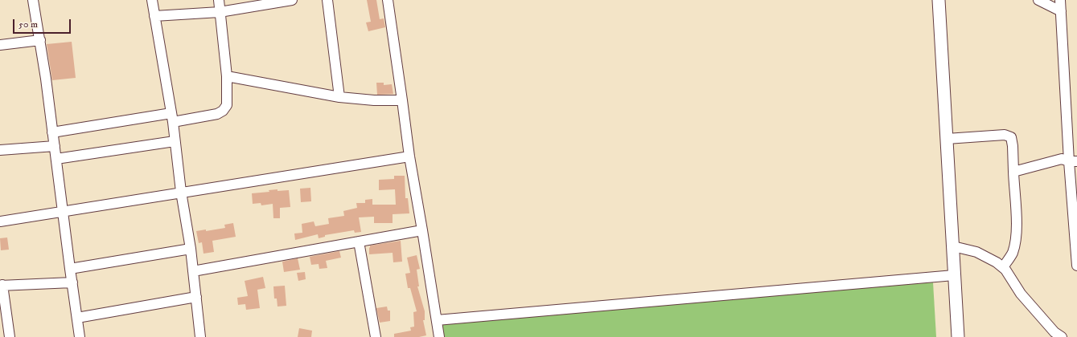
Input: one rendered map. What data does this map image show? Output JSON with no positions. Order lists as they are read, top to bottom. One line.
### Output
{"scale_bar":"50 m"}
